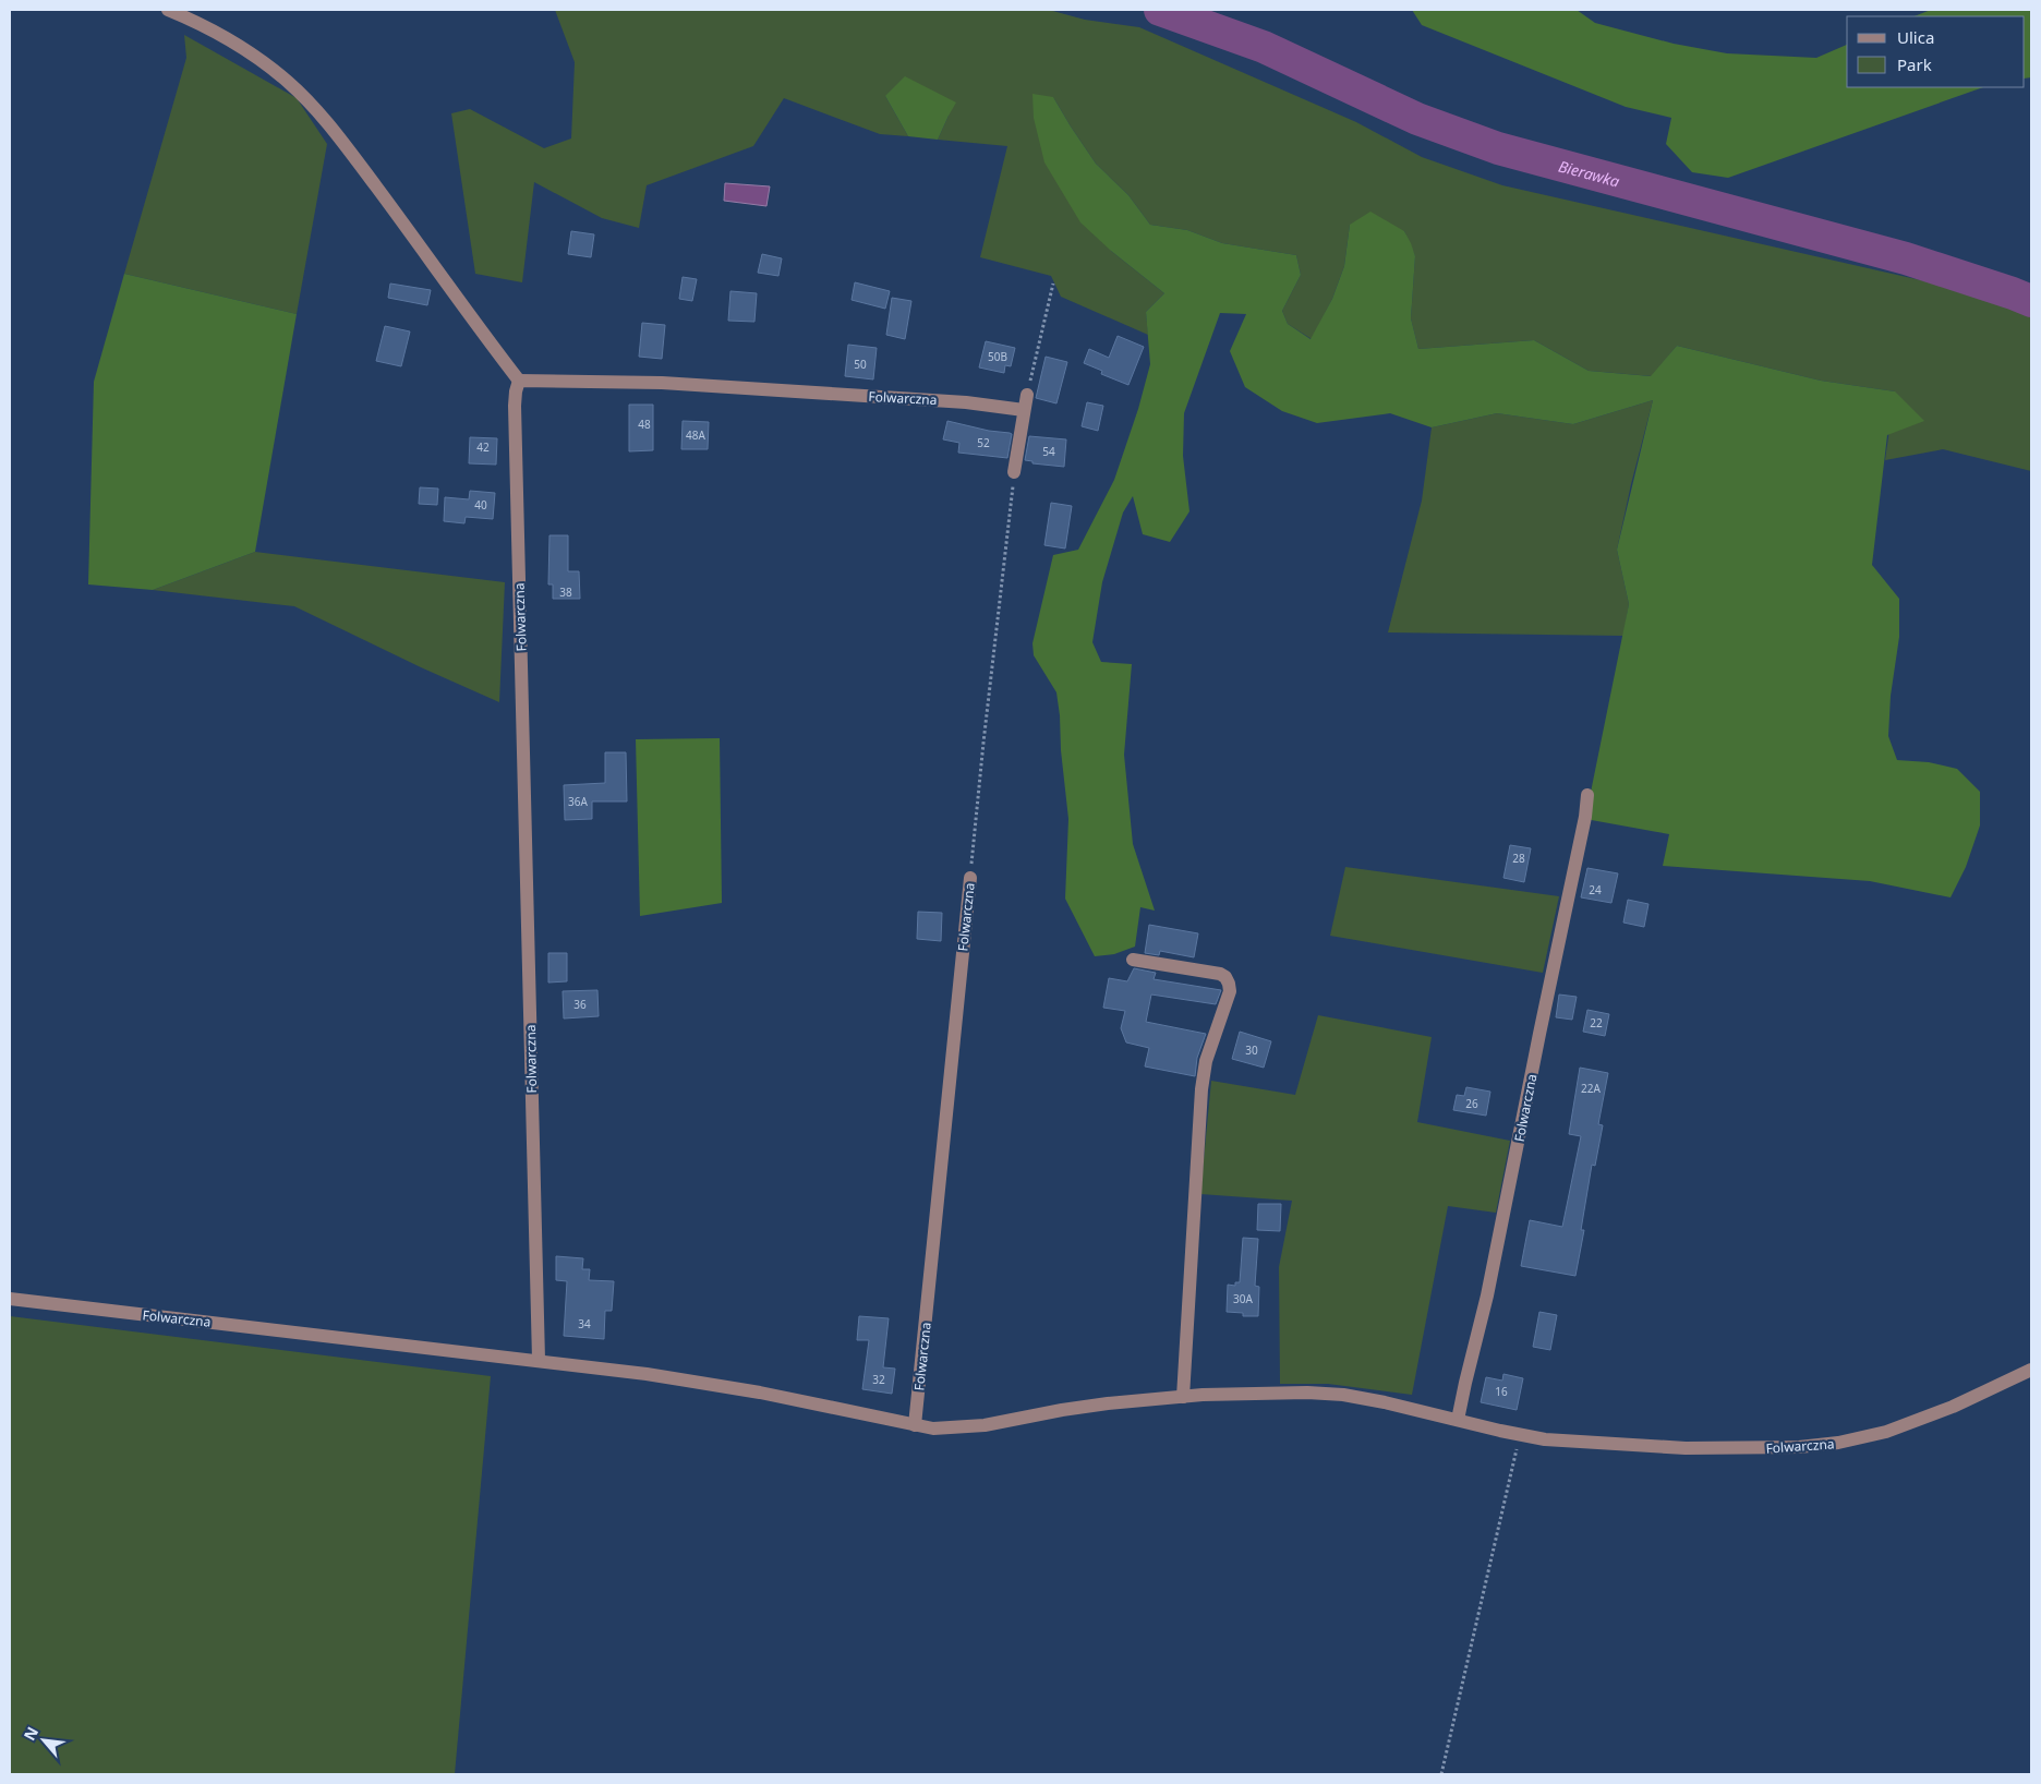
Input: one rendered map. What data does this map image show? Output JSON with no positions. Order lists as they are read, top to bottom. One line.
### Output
{"streets":{"street":["Folwarczna"]},"water":["Bierawka"],"house_numbers":["50B","50","48","48A","52","42","54","40","38","36A","28","24","36","22","30","22A","26","30A","34","32","16"],"legend":["Ulica","Park"],"north":"top left"}
